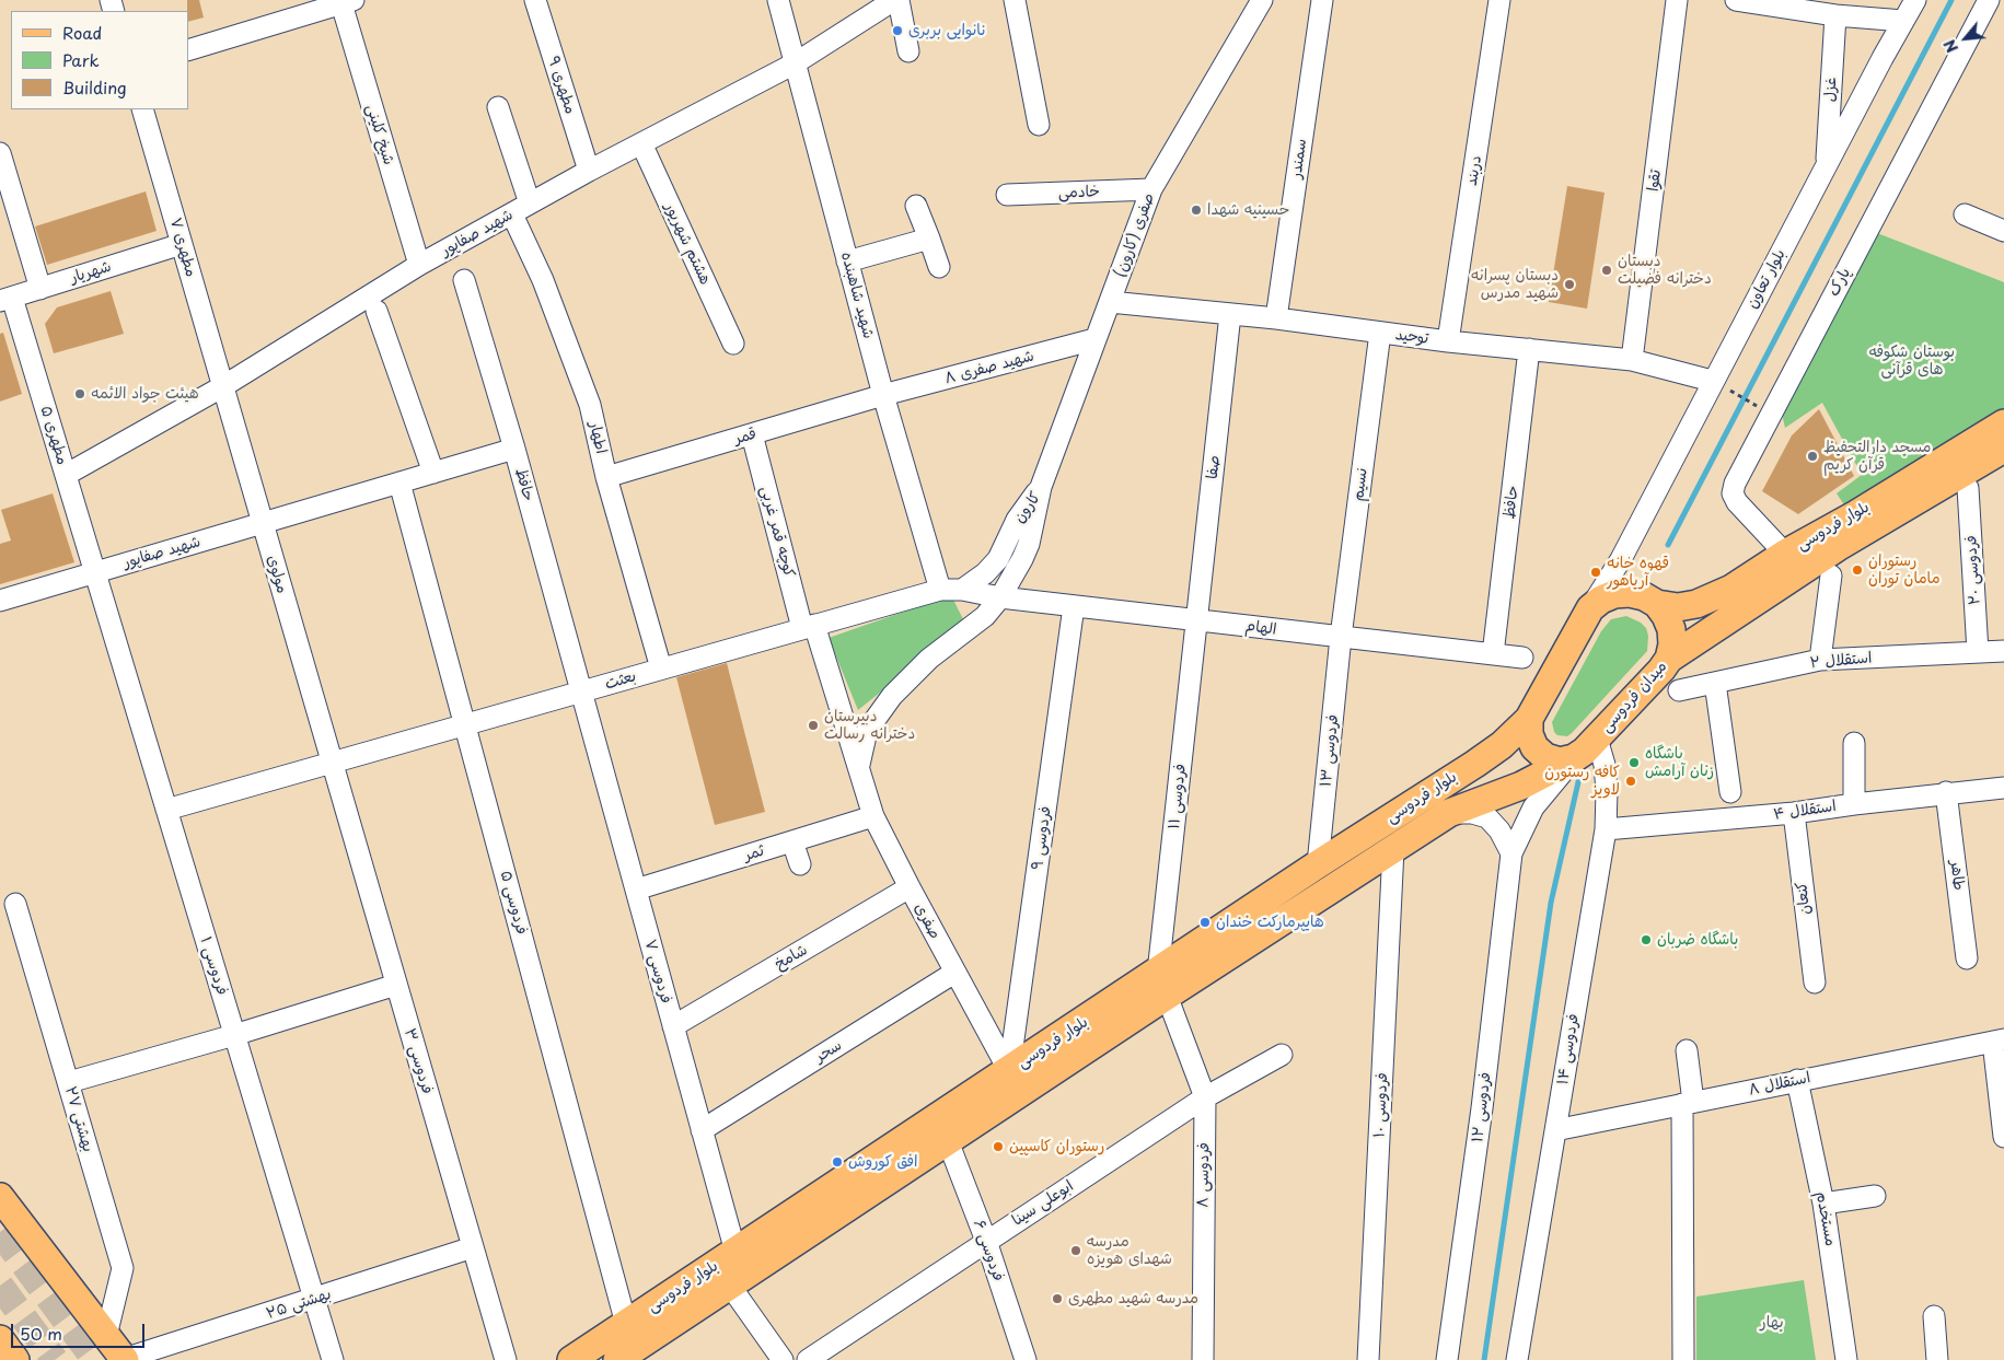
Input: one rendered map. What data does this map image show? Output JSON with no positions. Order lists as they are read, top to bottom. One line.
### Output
{"streets":{"main road":["بلوار فردوسی","میدان فردوسی"],"street":["مطهری ۹","غزل","شیخ کلینی","سمندر","دربند","تقوا","خادمی","شهید صفاپور","صفری (کارون)","هشتم شهریور","مطهری ۷","شهریار","بلوار تعاون","پارک","شهید شاهبنده","توحید","شهید صفری ۸","مطهری ۵","قمر","اطهار","صفا","حافظ","نسیم","کارون","کوچه قمر غربی","فردوسی ۲۰","مولوی","الهام","استقلال ۲","بعثت","فردوسی ۱۳","فردوسی ۱۱","استقلال ۴","فردوسی ۹","ثمر","طاهر","کنعان","فردوسی ۵","صفری","شامخ","فردوسی ۱","فردوسی ۷","فردوسی ۱۴","سحر","فردوسی ۳","استقلال ۸","فردوسی ۱۰","فردوسی ۱۲","بهشتی ۲۷","فردوسی ۸","ابوعلی سینا","مستخدم","فردوسی ۶","بهشتی ۲۵"]},"crossings":[["مطهری ۹","شهید صفاپور"],["غزل","بلوار تعاون"],["شیخ کلینی","شهید صفاپور"],["سمندر","توحید"],["دربند","توحید"],["تقوا","توحید"],["خادمی","صفری (کارون)"],["شهید صفاپور","هشتم شهریور"],["شهید صفاپور","مطهری ۷"],["شهید صفاپور","شهید شاهبنده"],["شهید صفاپور","مطهری ۵"],["شهید صفاپور","اطهار"],["شهید صفاپور","حافظ"],["شهید صفاپور","مولوی"],["شهید صفاپور","فردوسی ۵"],["شهید صفاپور","فردوسی ۱"],["صفری (کارون)","توحید"],["صفری (کارون)","شهید صفری ۸"],["صفری (کارون)","کارون"],["مطهری ۷","شهریار"],["مطهری ۷","مولوی"],["شهریار","مطهری ۵"],["بلوار تعاون","توحید"],["پارک","بلوار فردوسی"],["شهید شاهبنده","شهید صفری ۸"],["شهید شاهبنده","قمر"],["شهید شاهبنده","بعثت"],["توحید","صفا"],["توحید","حافظ"],["توحید","نسیم"],["شهید صفری ۸","قمر"],["مطهری ۵","فردوسی ۱"],["قمر","اطهار"],["قمر","کوچه قمر غربی"],["اطهار","بعثت"],["صفا","الهام"],["صفا","فردوسی ۱۱"],["حافظ","الهام"],["حافظ","بعثت"],["حافظ","فردوسی ۷"],["نسیم","الهام"],["نسیم","فردوسی ۱۳"],["کارون","الهام"],["کارون","بعثت"],["کارون","صفری"],["بلوار فردوسی","میدان فردوسی"],["بلوار فردوسی","فردوسی ۱۳"],["بلوار فردوسی","فردوسی ۱۱"],["بلوار فردوسی","فردوسی ۹"],["بلوار فردوسی","فردوسی ۵"],["بلوار فردوسی","صفری"],["بلوار فردوسی","فردوسی ۷"],["بلوار فردوسی","فردوسی ۱۰"],["بلوار فردوسی","فردوسی ۸"],["بلوار فردوسی","فردوسی ۶"],["کوچه قمر غربی","بعثت"],["کوچه قمر غربی","صفری"],["فردوسی ۲۰","استقلال ۲"],["مولوی","بعثت"],["مولوی","فردوسی ۳"],["الهام","بعثت"],["الهام","فردوسی ۱۳"],["الهام","فردوسی ۱۱"],["الهام","فردوسی ۹"],["بعثت","فردوسی ۵"],["بعثت","فردوسی ۱"],["بعثت","فردوسی ۷"],["بعثت","فردوسی ۳"],["میدان فردوسی","فردوسی ۱۴"],["فردوسی ۱۱","فردوسی ۸"],["استقلال ۴","طاهر"],["استقلال ۴","کنعان"],["استقلال ۴","فردوسی ۱۴"],["فردوسی ۹","صفری"],["ثمر","صفری"],["ثمر","فردوسی ۷"],["صفری","شامخ"],["صفری","سحر"],["شامخ","فردوسی ۷"],["فردوسی ۱","بهشتی ۲۵"],["فردوسی ۷","سحر"],["فردوسی ۱۴","استقلال ۸"],["فردوسی ۳","بهشتی ۲۵"],["استقلال ۸","مستخدم"],["فردوسی ۸","ابوعلی سینا"],["ابوعلی سینا","فردوسی ۶"]],"parks":["بوستان شکوفه های قرآنی","بهار"],"places":["نانوایی بربری","حسینیه شهدا","دبستان دخترانه فضیلت","دبستان پسرانه شهید مدرس","هیئت جواد الائمه","مسجد دارالتحفیظ قرآن کریم","رستوران مامان توران","قهوه خانه آریاهور","دبیرستان دخترانه رسالت","باشگاه زنان آرامش","کافه رستورن لاویز","هایپرمارکت خندان","باشگاه ضربان","رستوران کاسپین","افق کوروش","مدرسه شهدای هویزه","مدرسه شهید مطهری"],"legend":["Road","Park","Building"],"scale_bar":"50 m","north":"bottom left"}
